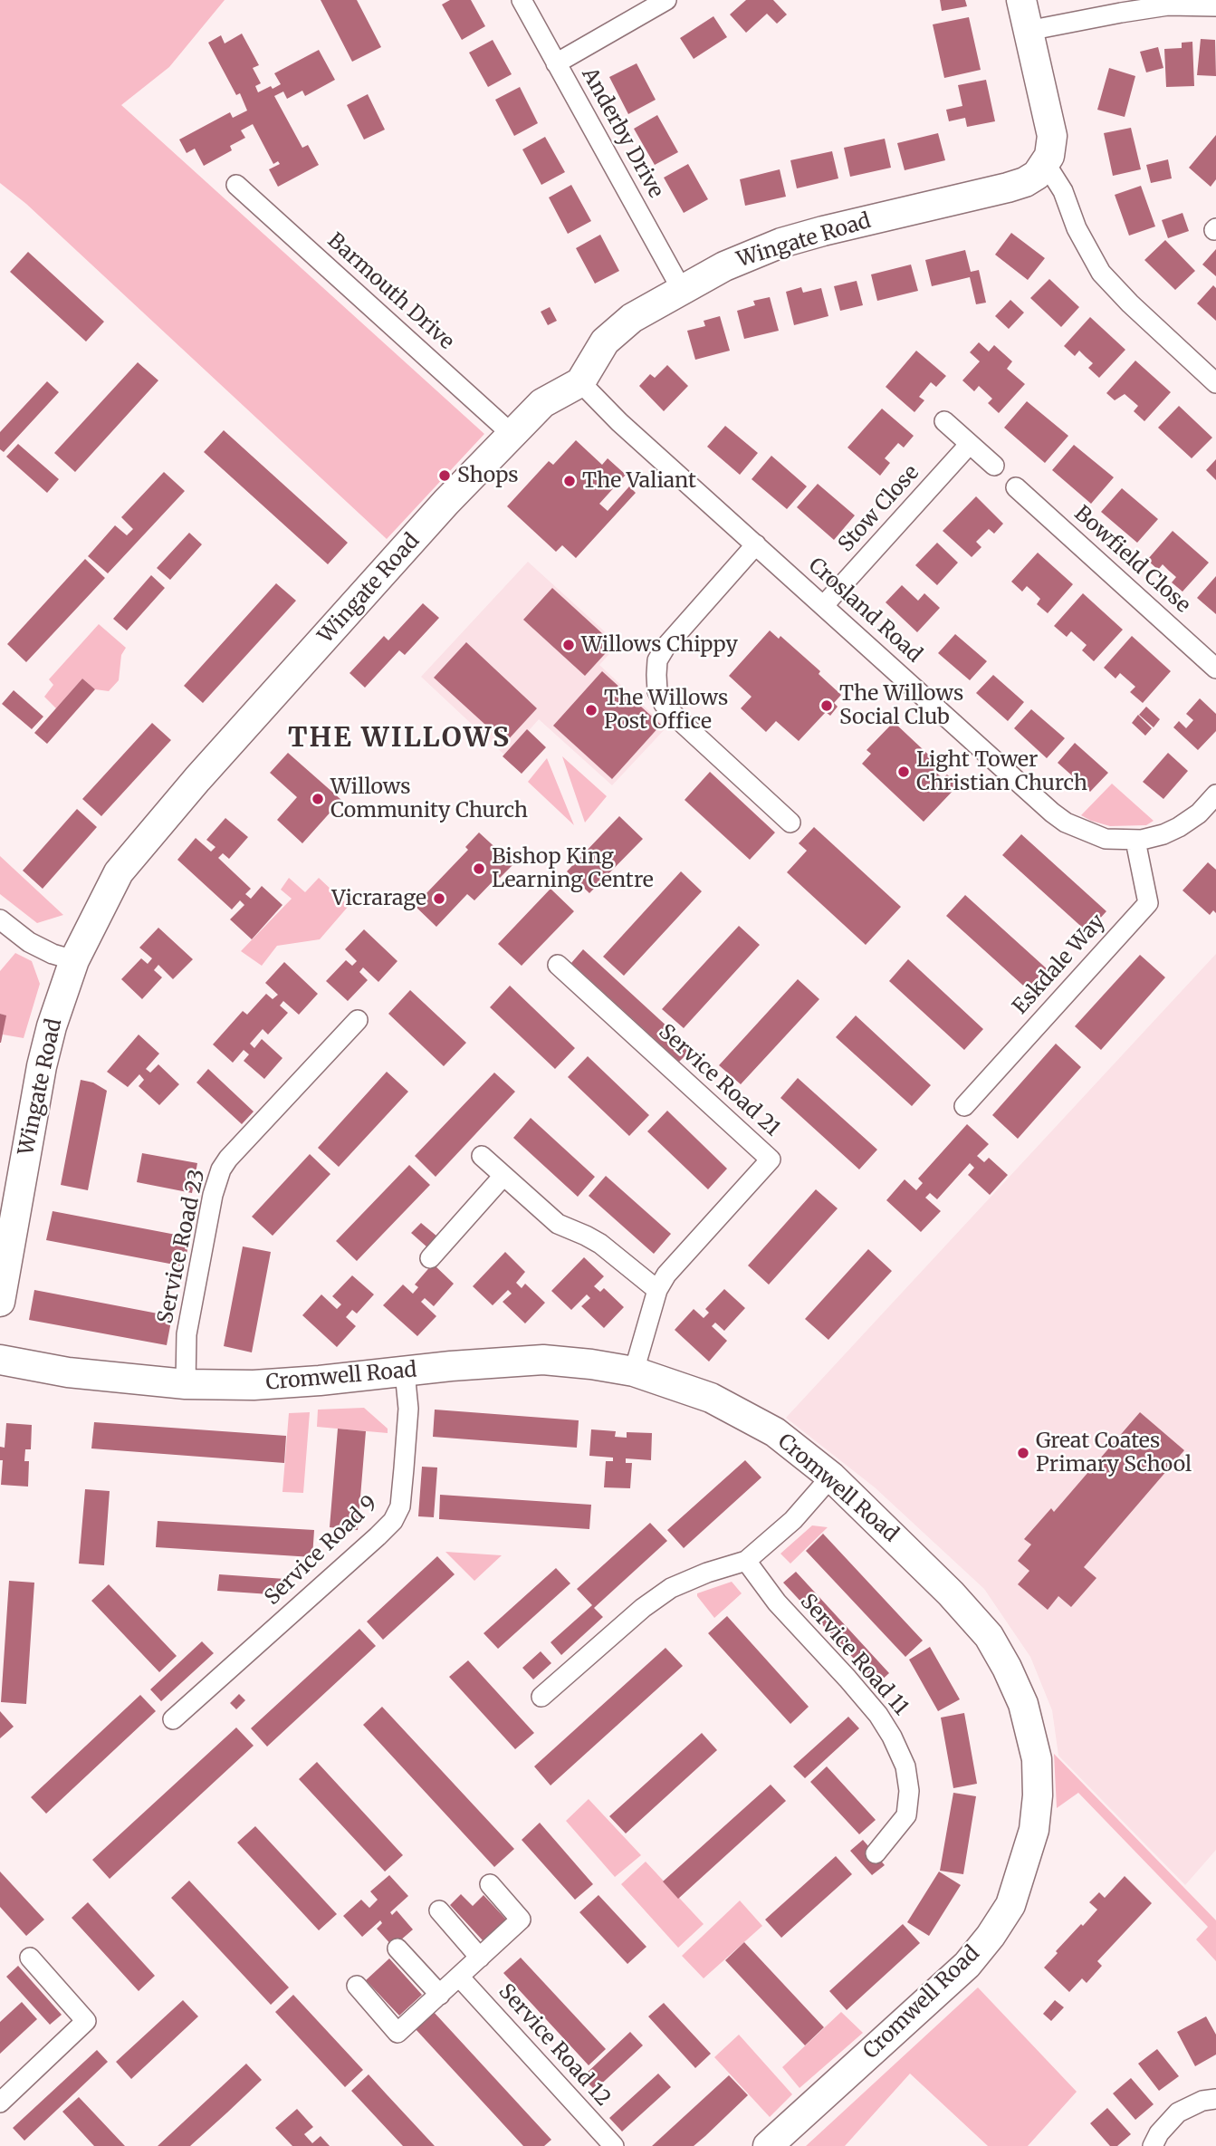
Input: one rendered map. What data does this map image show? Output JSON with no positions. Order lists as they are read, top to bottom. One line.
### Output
{"streets":{"street":["Anderby Drive","Wingate Road","Barmouth Drive","Stow Close","Bowfield Close","Crosland Road","Eskdale Way","Service Road 21","Service Road 23","Cromwell Road","Service Road 9","Service Road 11","Service Road 12"]},"crossings":[["Anderby Drive","Wingate Road"],["Wingate Road","Barmouth Drive"],["Wingate Road","Crosland Road"],["Stow Close","Crosland Road"],["Crosland Road","Eskdale Way"],["Service Road 21","Cromwell Road"],["Service Road 23","Cromwell Road"],["Cromwell Road","Service Road 9"]],"districts":["THE WILLOWS"],"places":["Shops","The Valiant","Willows Chippy","The Willows Social Club","The Willows Post Office","Light Tower Christian Church","Willows Community Church","Bishop King Learning Centre","Vicrarage","Great Coates Primary School"]}
